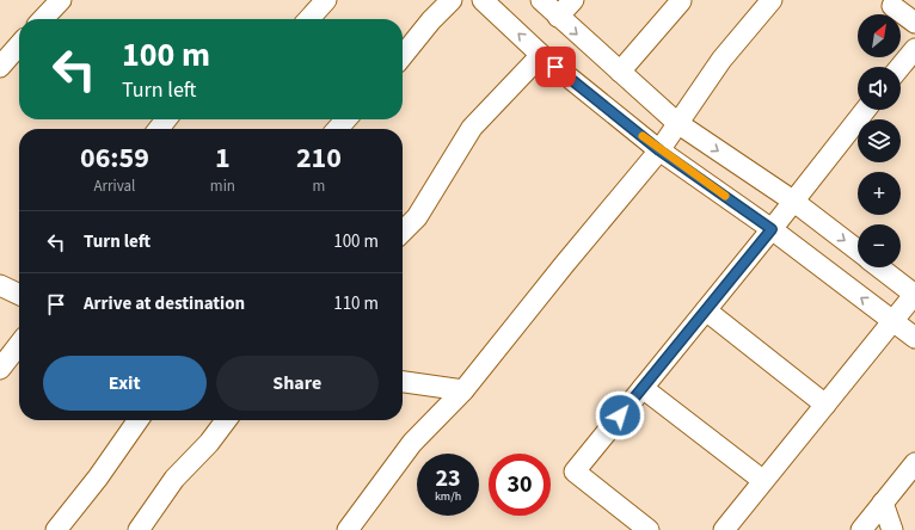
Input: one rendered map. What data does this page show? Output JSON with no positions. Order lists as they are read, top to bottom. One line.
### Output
{"north":"top right","page":{"map_buttons":["+","−"],"turn":["100 m","Turn left"],"eta":["06:59","Arrival","1","min","210","m"],"list":[{"name":"Turn left","value":"100 m"},{"name":"Arrive at destination","value":"110 m"}],"buttons":["Exit","Share"],"speed":"23 km/h","limit":"30"}}
